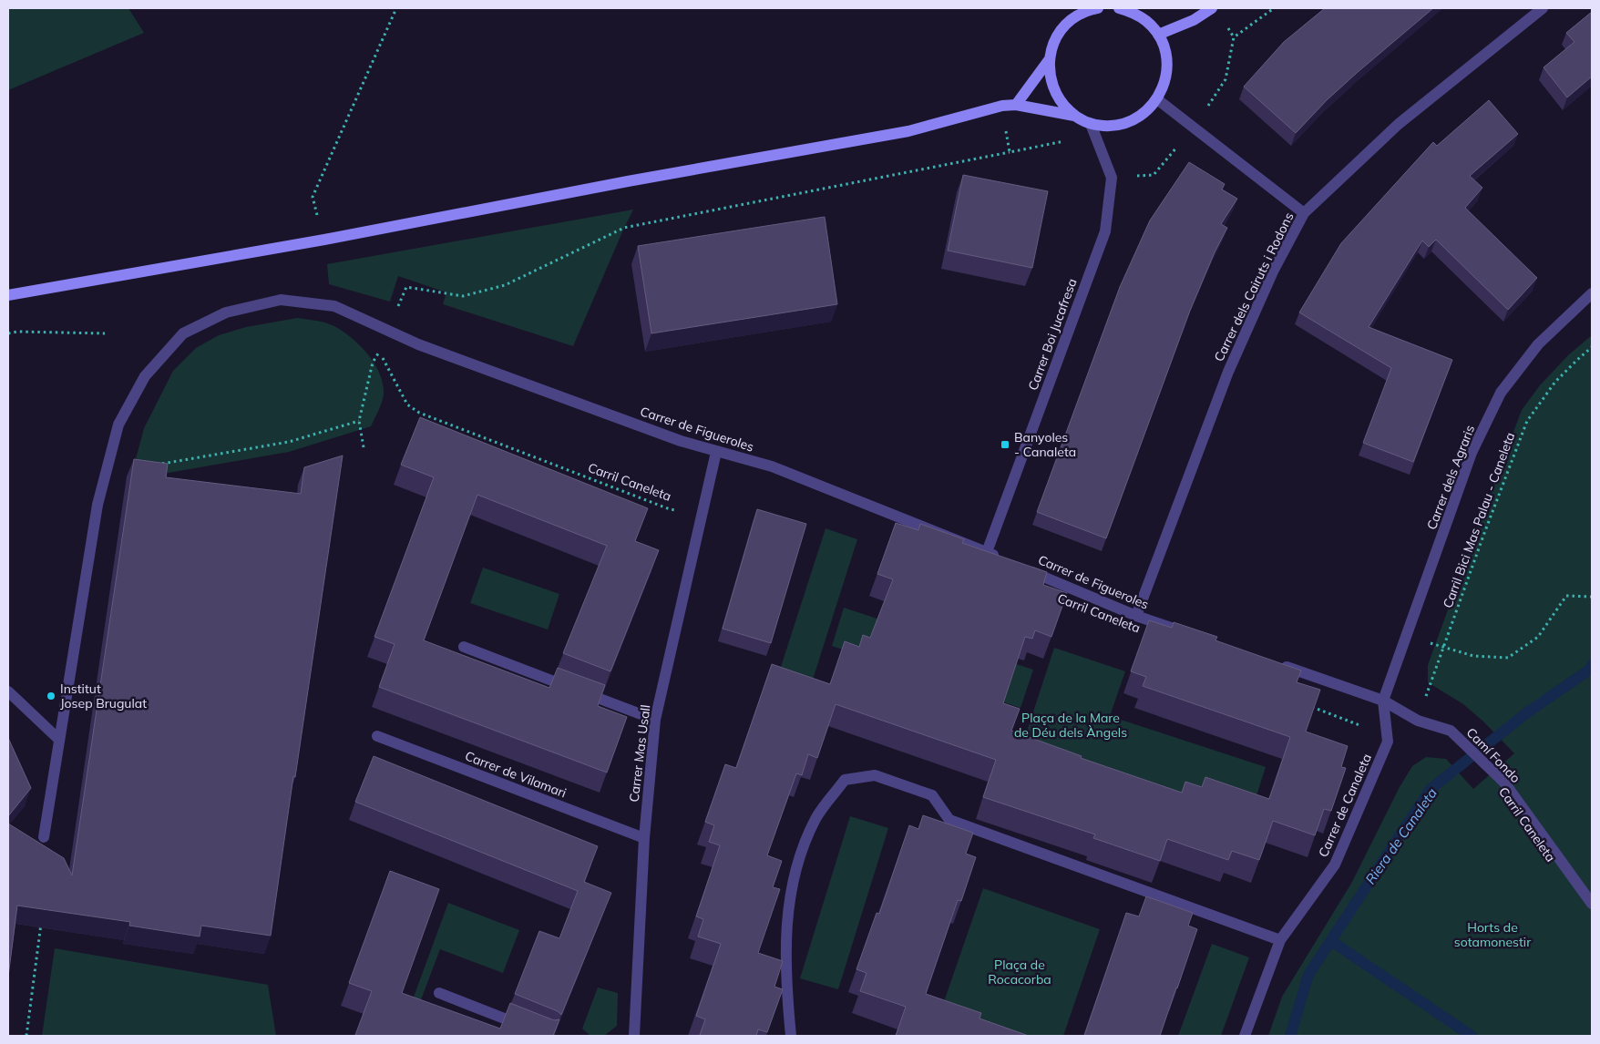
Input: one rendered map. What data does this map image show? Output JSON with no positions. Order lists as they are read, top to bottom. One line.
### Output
{"streets":{"street":["Carrer dels Cairuts i Rodons","Carrer Boi Jucafresa","Carrer de Figueroles","Carrer dels Agraris","Carrer Mas Usall","Camí Fondo","Carrer de Vilamari","Carrer de Canaleta"],"path":["Carril Caneleta","Carril Bici Mas Palau - Caneleta"]},"crossings":[["Carrer dels Cairuts i Rodons","Carrer de Figueroles"],["Carrer Boi Jucafresa","Carrer de Figueroles"],["Carrer de Figueroles","Carrer Mas Usall"],["Carrer dels Agraris","Camí Fondo"],["Carrer dels Agraris","Carrer de Canaleta"],["Carril Caneleta","Carrer Mas Usall"],["Carril Bici Mas Palau - Caneleta","Camí Fondo"],["Carrer Mas Usall","Carrer de Vilamari"],["Camí Fondo","Carrer de Canaleta"]],"water":["Riera de Canaleta"],"parks":["Plaça de la Mare de Déu dels Àngels","Horts de sotamonestir","Plaça de Rocacorba"],"places":{"transit":["Banyoles - Canaleta"],"other":["Institut Josep Brugulat"]}}
